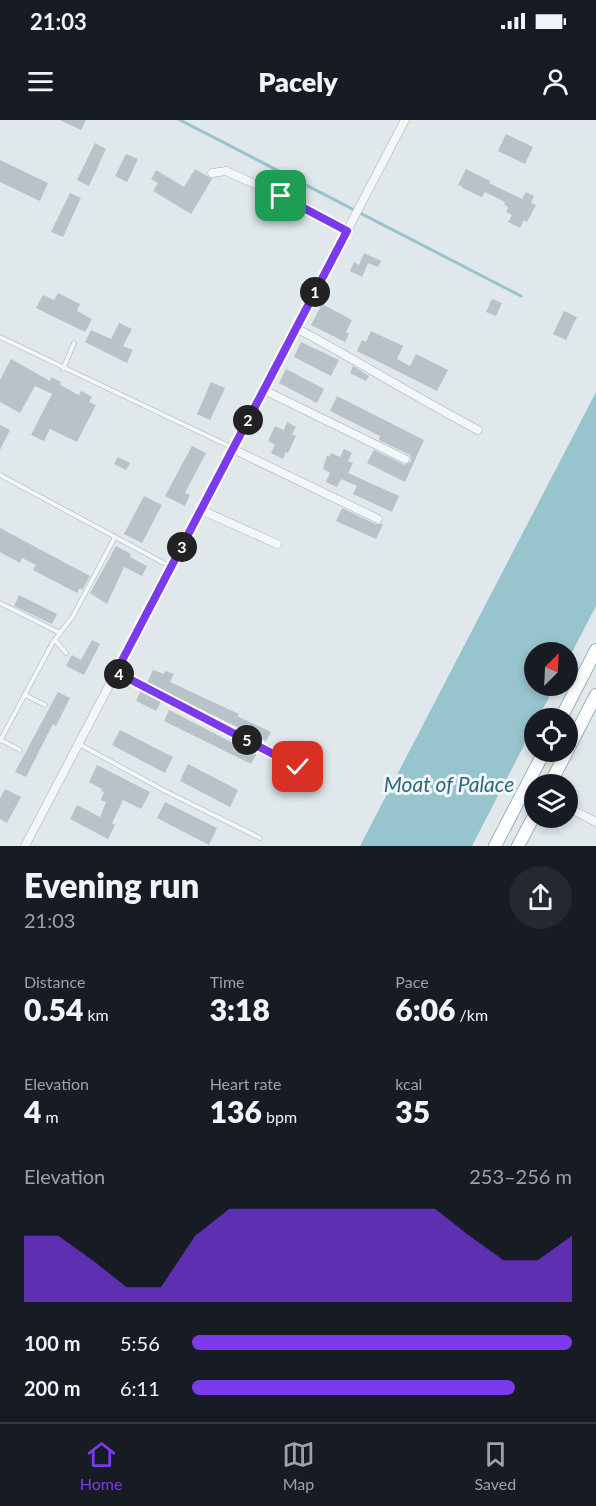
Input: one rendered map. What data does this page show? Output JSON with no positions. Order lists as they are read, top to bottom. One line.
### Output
{"water":["Moat of Palace"],"north":"top right","page":{"status":"21:03","header":"Pacely","pins":["1","2","3","4","5"],"heading":["Evening run","21:03"],"stats":[["Distance","0.54 km"],["Time","3:18"],["Pace","6:06 /km"],["Elevation","4 m"],["Heart rate","136 bpm"],["kcal","35"]],"chart":["Elevation","253–256 m"],"list":[{"name":"100 m","note":"5:56"},{"name":"200 m","note":"6:11"}],"tabs":["Home","Map","Saved"]}}
